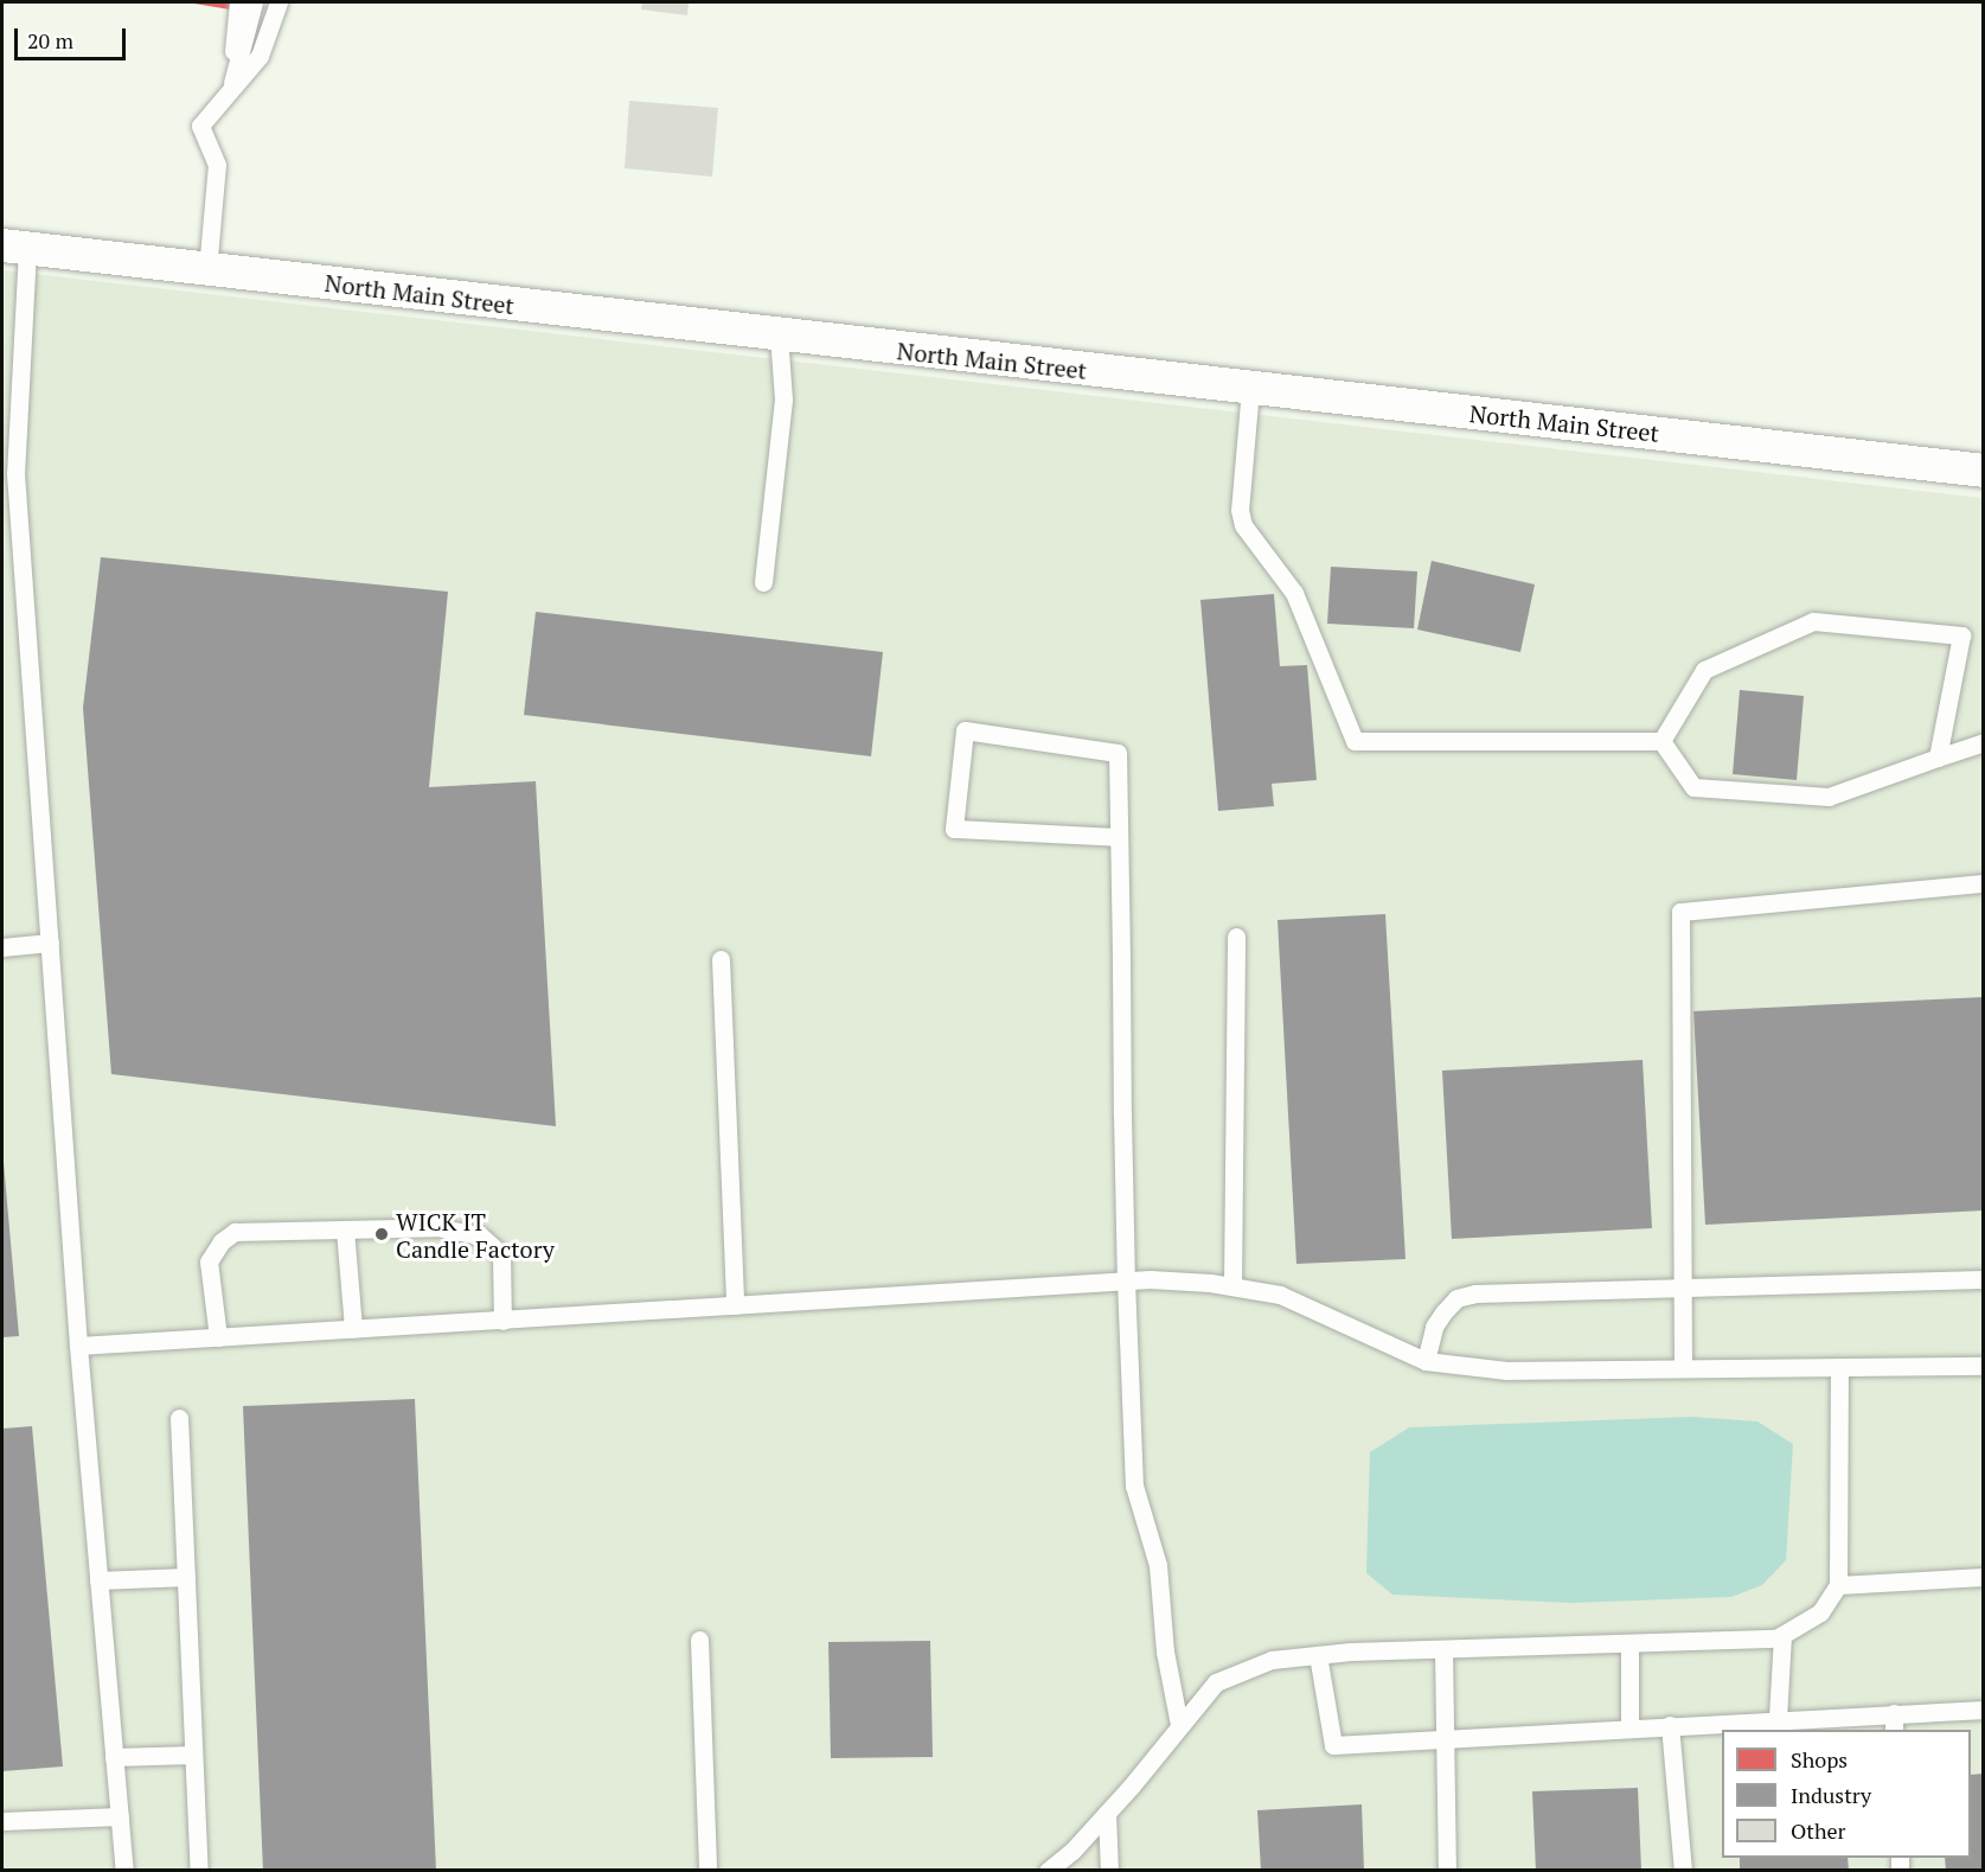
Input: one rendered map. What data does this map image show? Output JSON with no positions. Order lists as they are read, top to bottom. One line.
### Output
{"streets":{"street":["North Main Street"]},"places":["WICK IT Candle Factory"],"legend":["Shops","Industry","Other"],"scale_bar":"20 m"}
